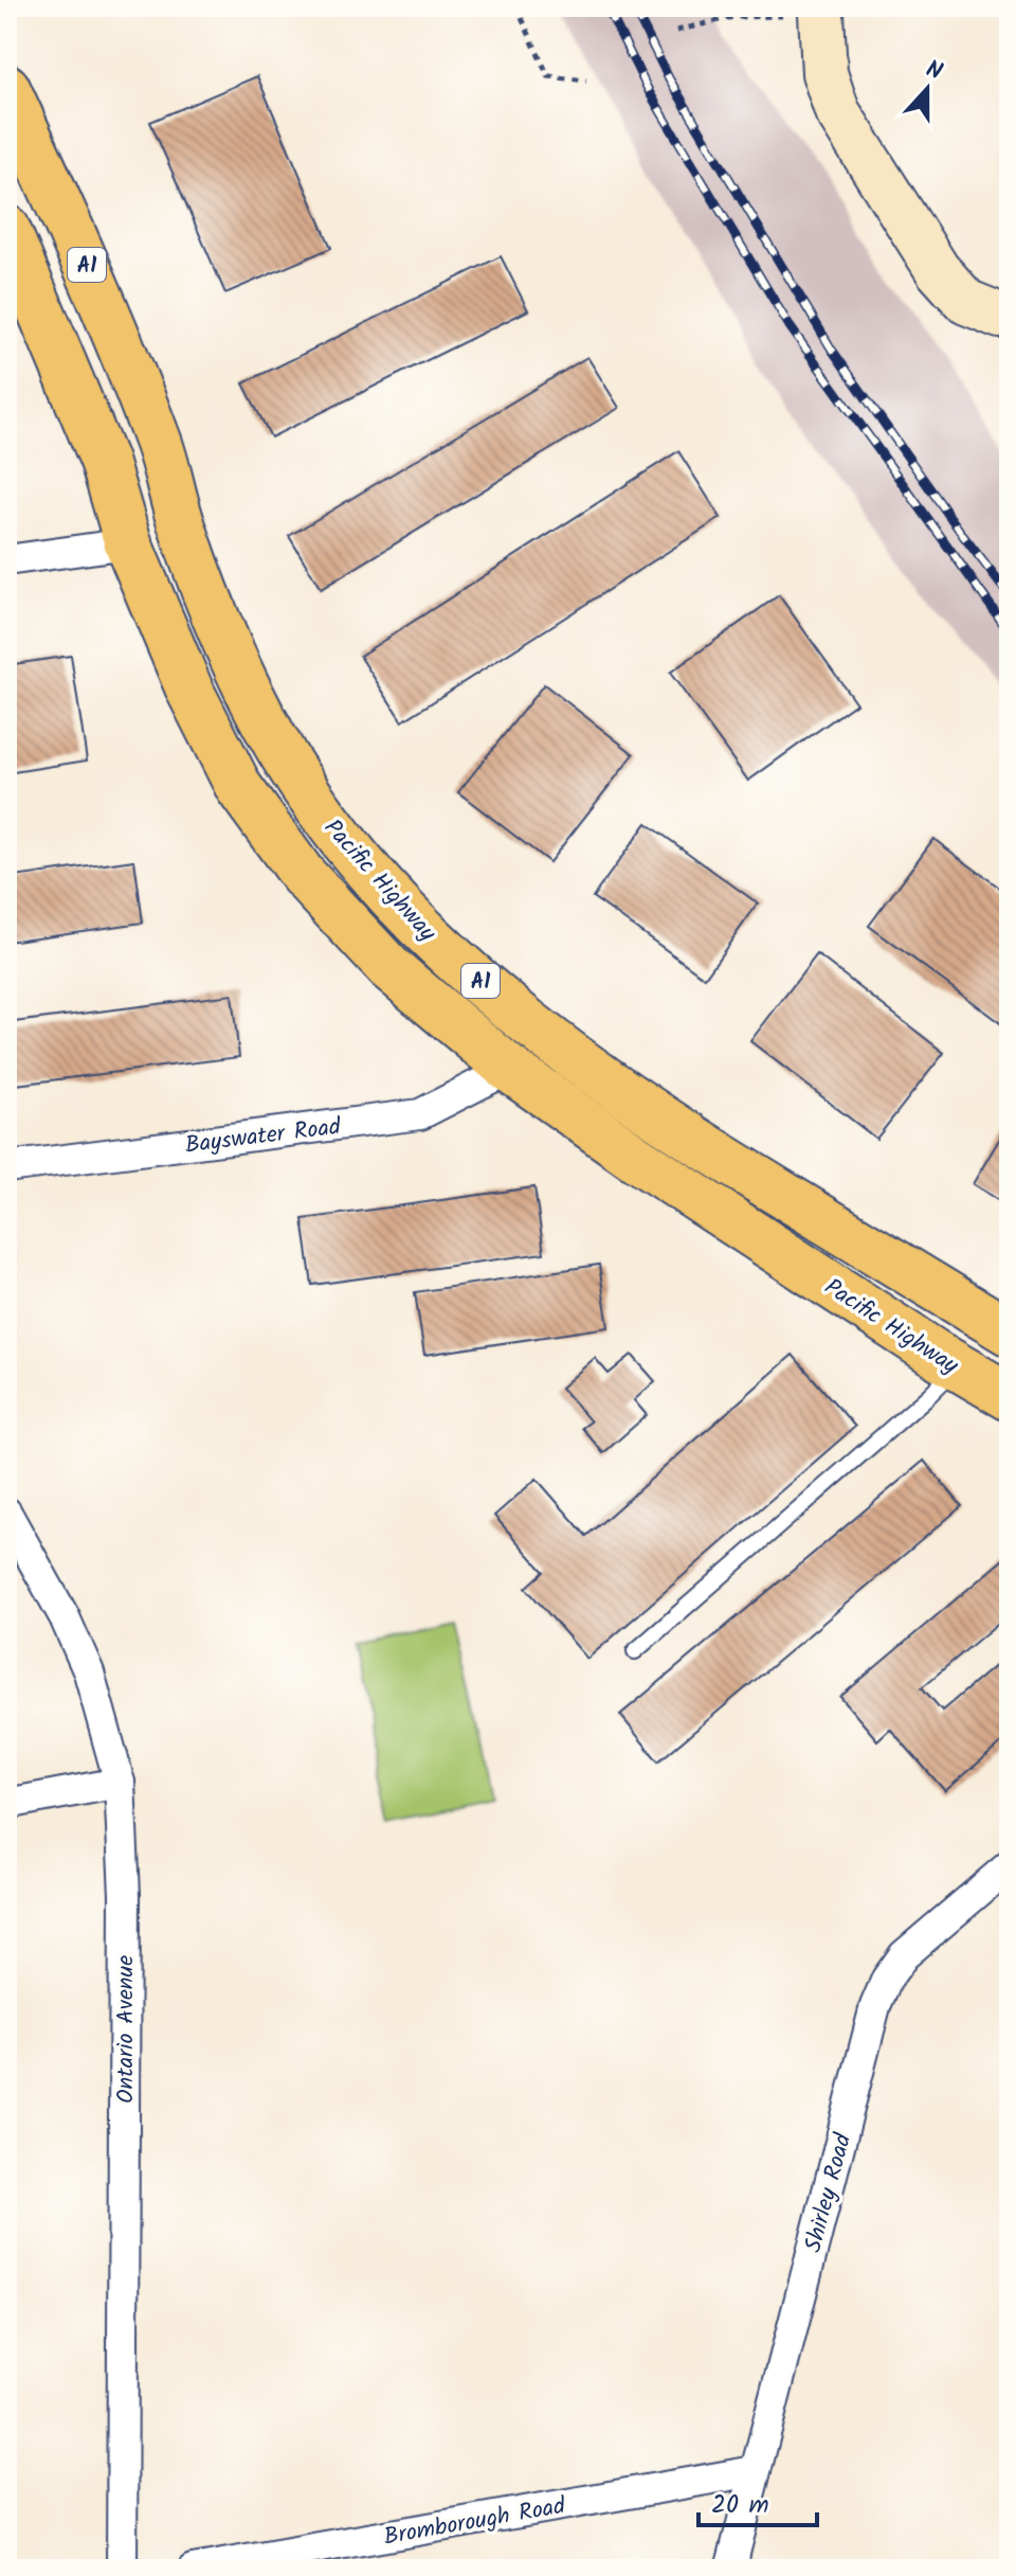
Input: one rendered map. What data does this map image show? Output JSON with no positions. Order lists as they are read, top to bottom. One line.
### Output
{"streets":{"highway":["A1","Pacific Highway"],"street":["Bayswater Road","Ontario Avenue","Shirley Road","Bromborough Road"]},"crossings":[["Pacific Highway","Bayswater Road"],["Shirley Road","Bromborough Road"]],"scale_bar":"20 m","north":"top"}
